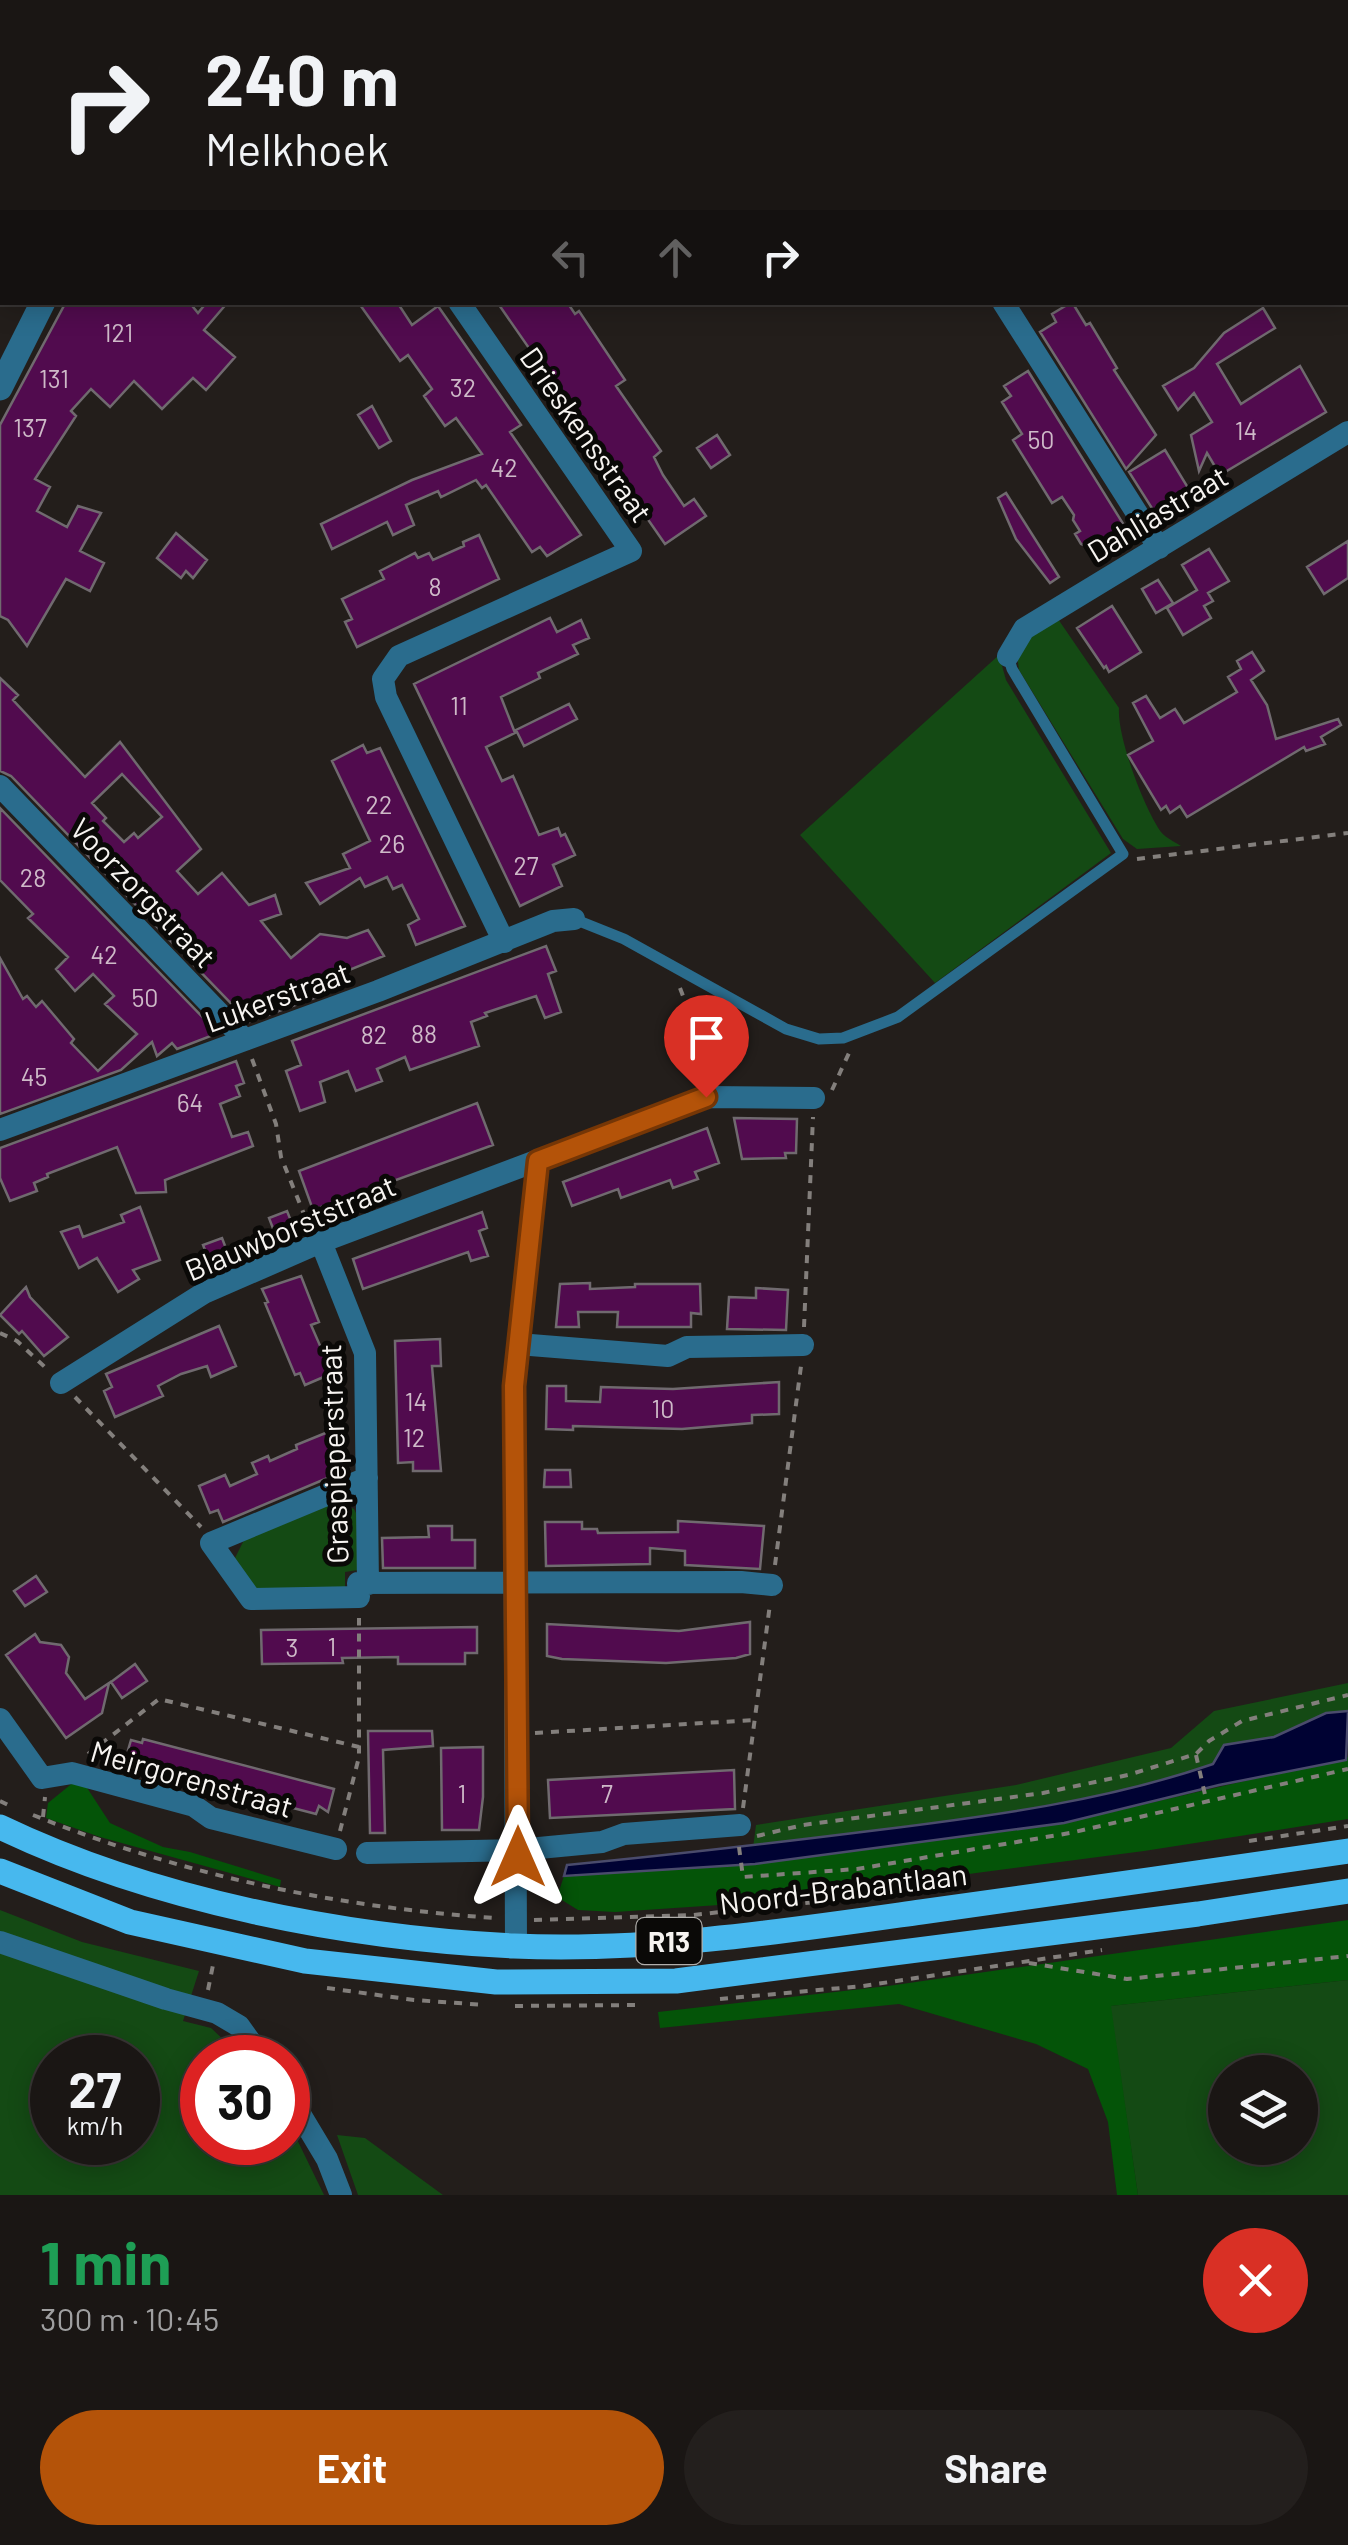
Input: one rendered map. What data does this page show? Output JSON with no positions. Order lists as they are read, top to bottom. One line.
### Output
{"streets":{"main road":["Noord-Brabantlaan","R13"],"street":["Drieskensstraat","Dahliastraat","Voorzorgstraat","Lukerstraat","Blauwborststraat","Graspieperstraat","Meirgorenstraat"]},"crossings":[["Drieskensstraat","Lukerstraat"],["Voorzorgstraat","Lukerstraat"],["Blauwborststraat","Graspieperstraat"]],"house_numbers":["121","131","32","137","14","50","42","8","11","22","26","27","28","42","50","88","82","45","64","14","10","12","1","3","1","7"],"page":{"turn":["240 m","Melkhoek"],"speed":"27 km/h","limit":"30","heading":["1 min","300 m · 10:45"],"buttons":["Exit","Share"]}}
